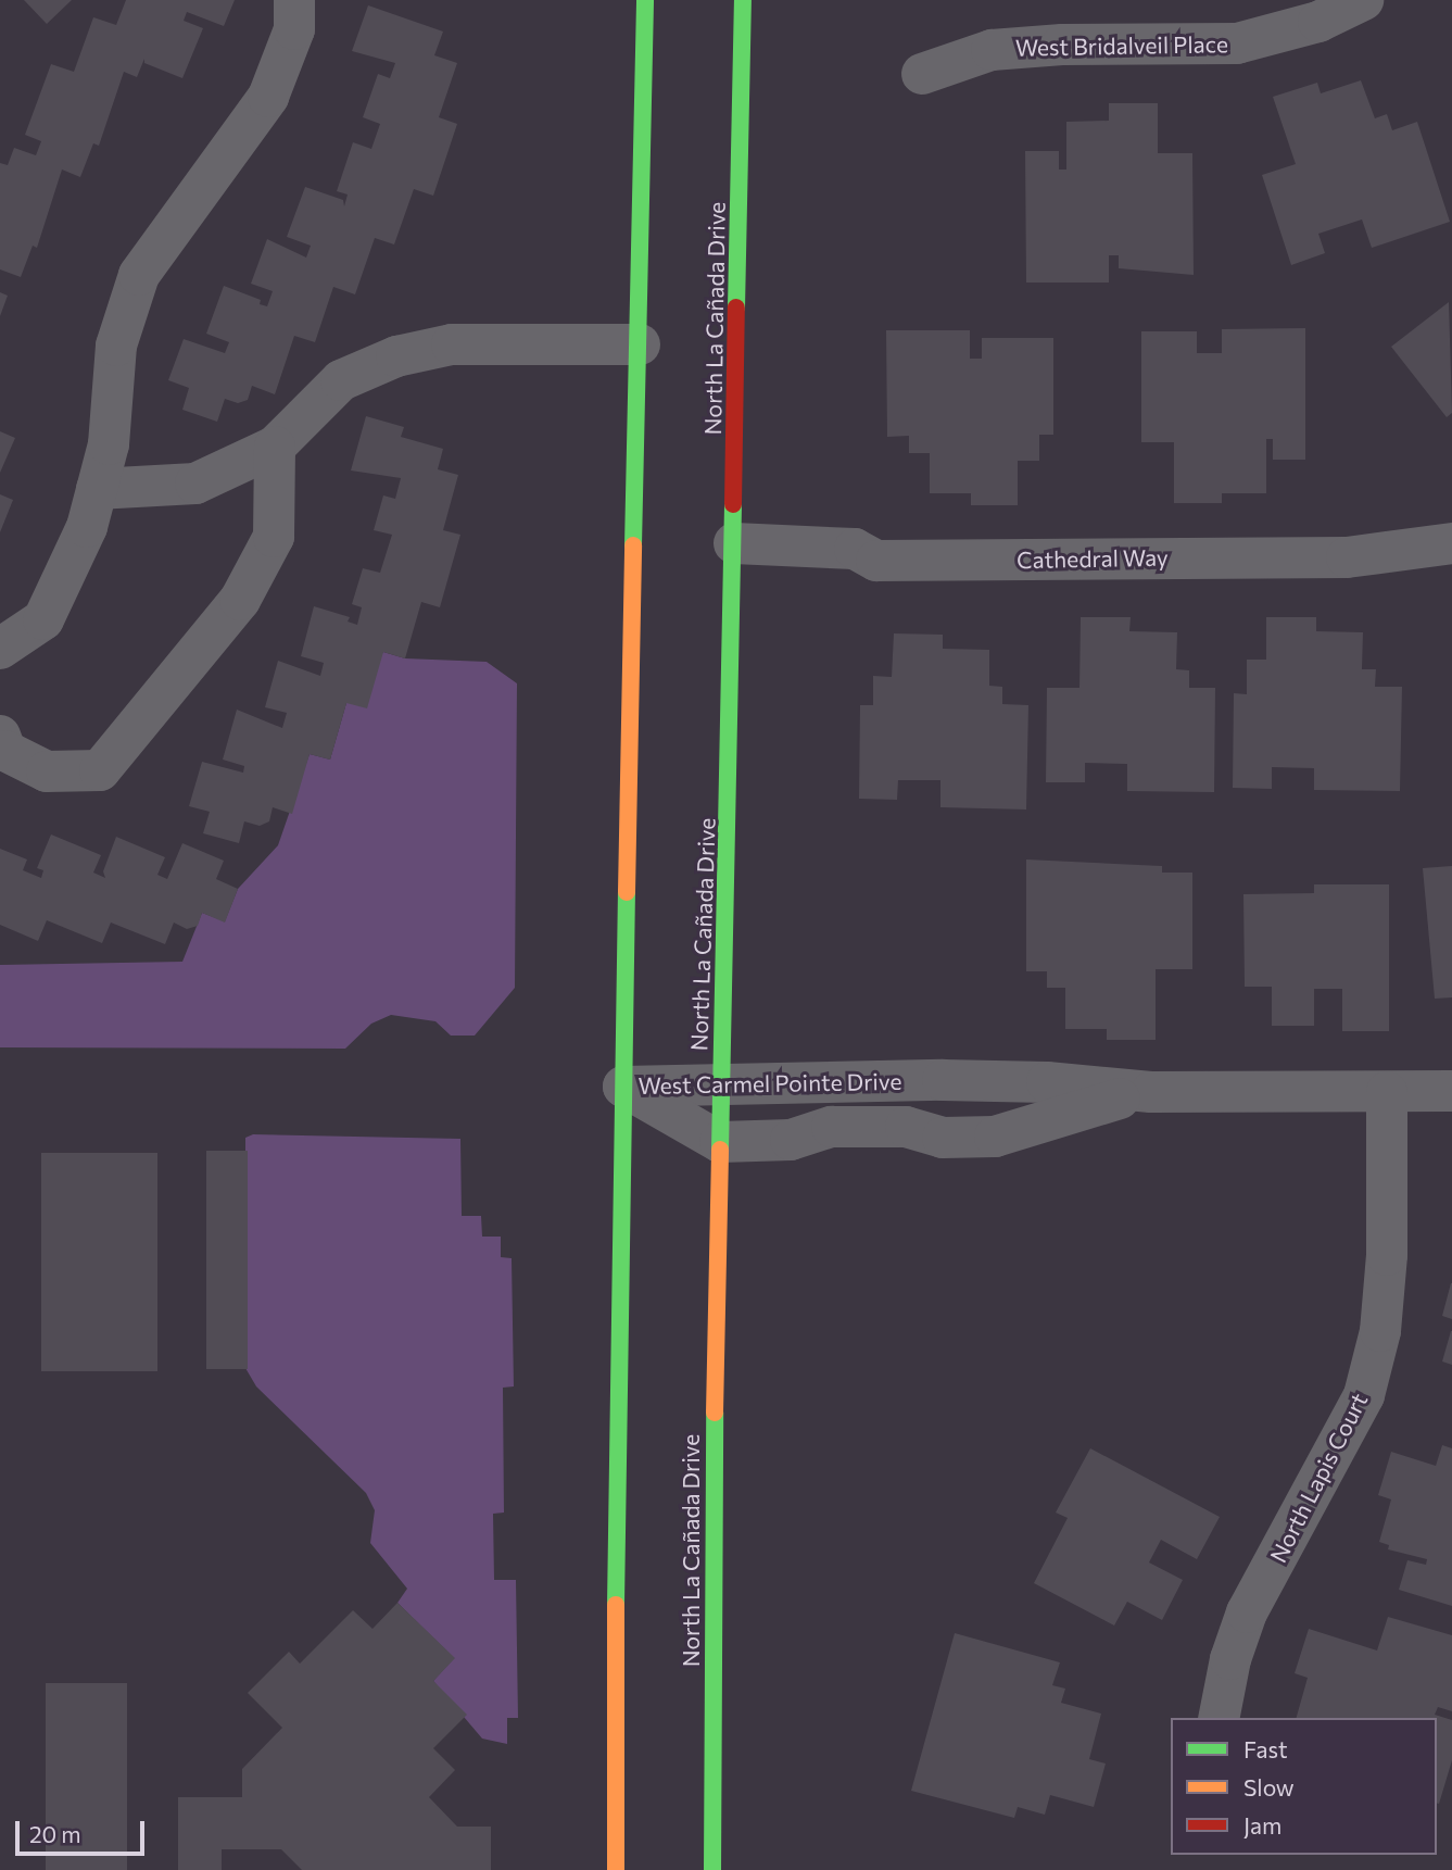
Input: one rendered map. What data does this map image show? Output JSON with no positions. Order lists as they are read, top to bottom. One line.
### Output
{"streets":{"main road":["North La Cañada Drive"],"street":["West Bridalveil Place","Cathedral Way","West Carmel Pointe Drive","North Lapis Court"]},"crossings":[["North La Cañada Drive","Cathedral Way"],["North La Cañada Drive","West Carmel Pointe Drive"],["West Carmel Pointe Drive","North Lapis Court"]],"legend":["Fast","Slow","Jam"],"scale_bar":"20 m"}
